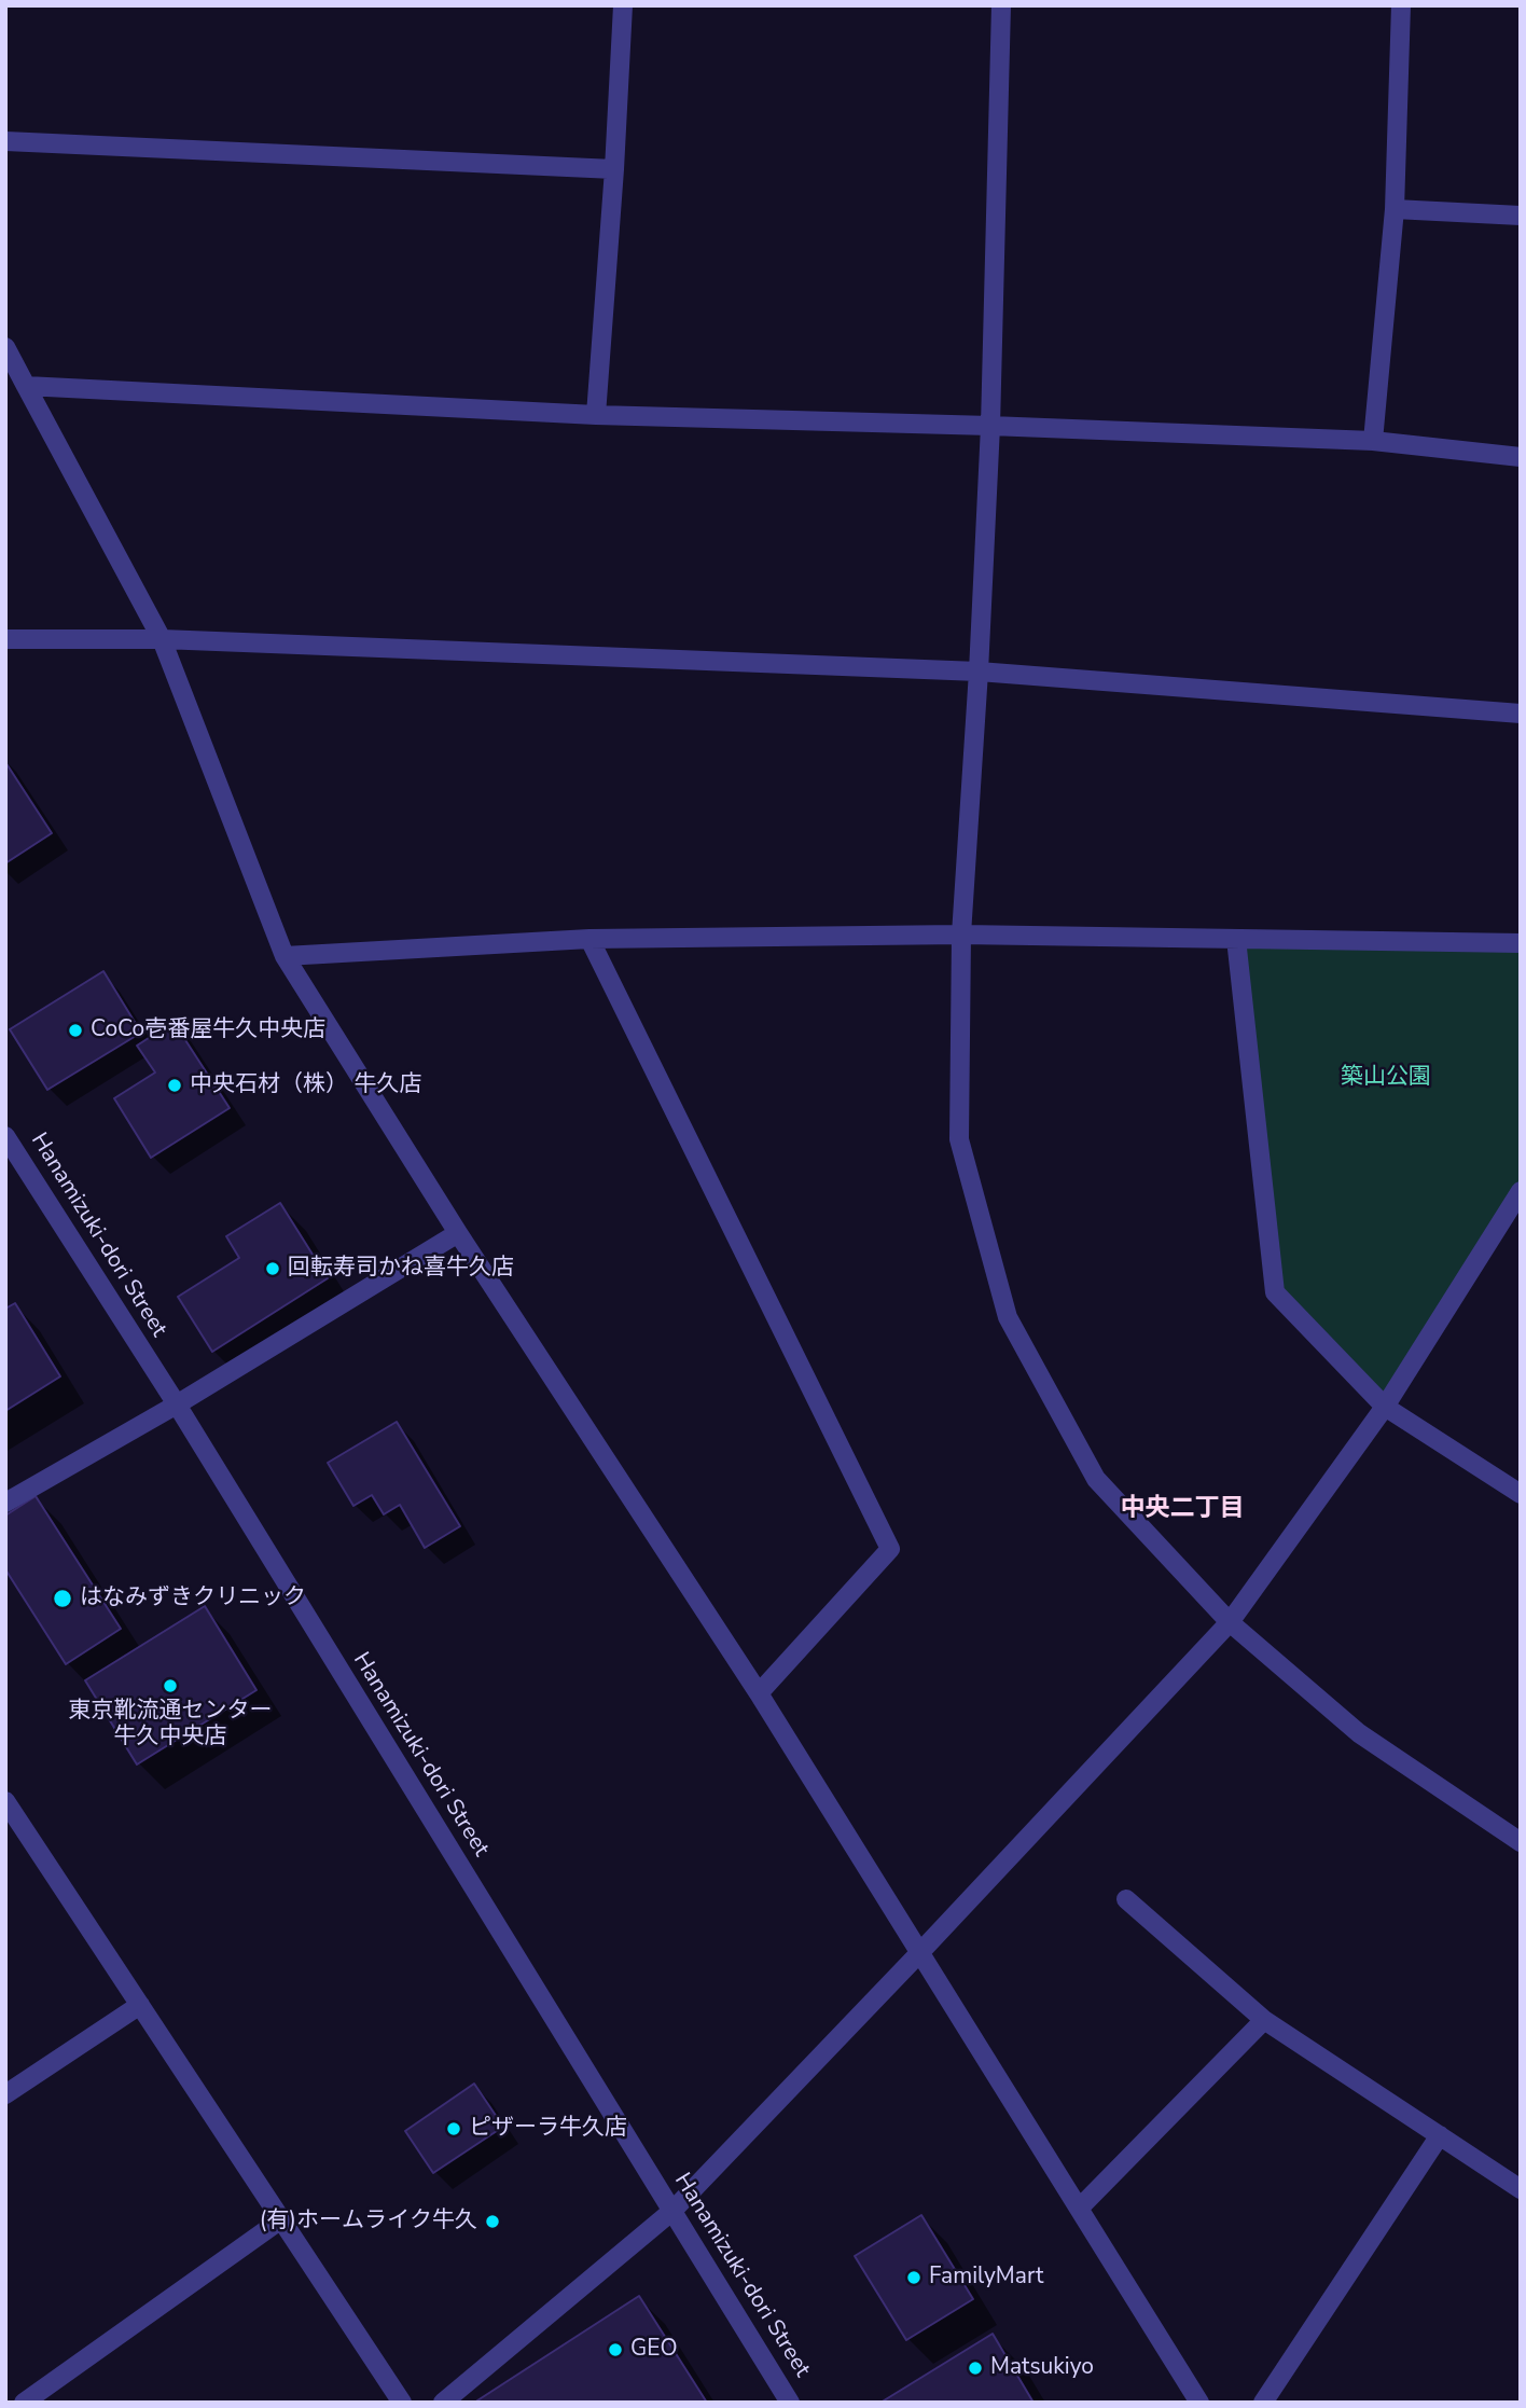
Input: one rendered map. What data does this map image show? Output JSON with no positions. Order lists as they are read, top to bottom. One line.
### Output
{"streets":{"street":["Hanamizuki-dori Street"]},"districts":["中央二丁目"],"parks":["築山公園"],"places":["CoCo壱番屋牛久中央店","中央石材（株） 牛久店","回転寿司かね喜牛久店","はなみずきクリニック","東京靴流通センター 牛久中央店","ピザーラ牛久店","(有)ホームライク牛久","FamilyMart","GEO","Matsukiyo"]}
